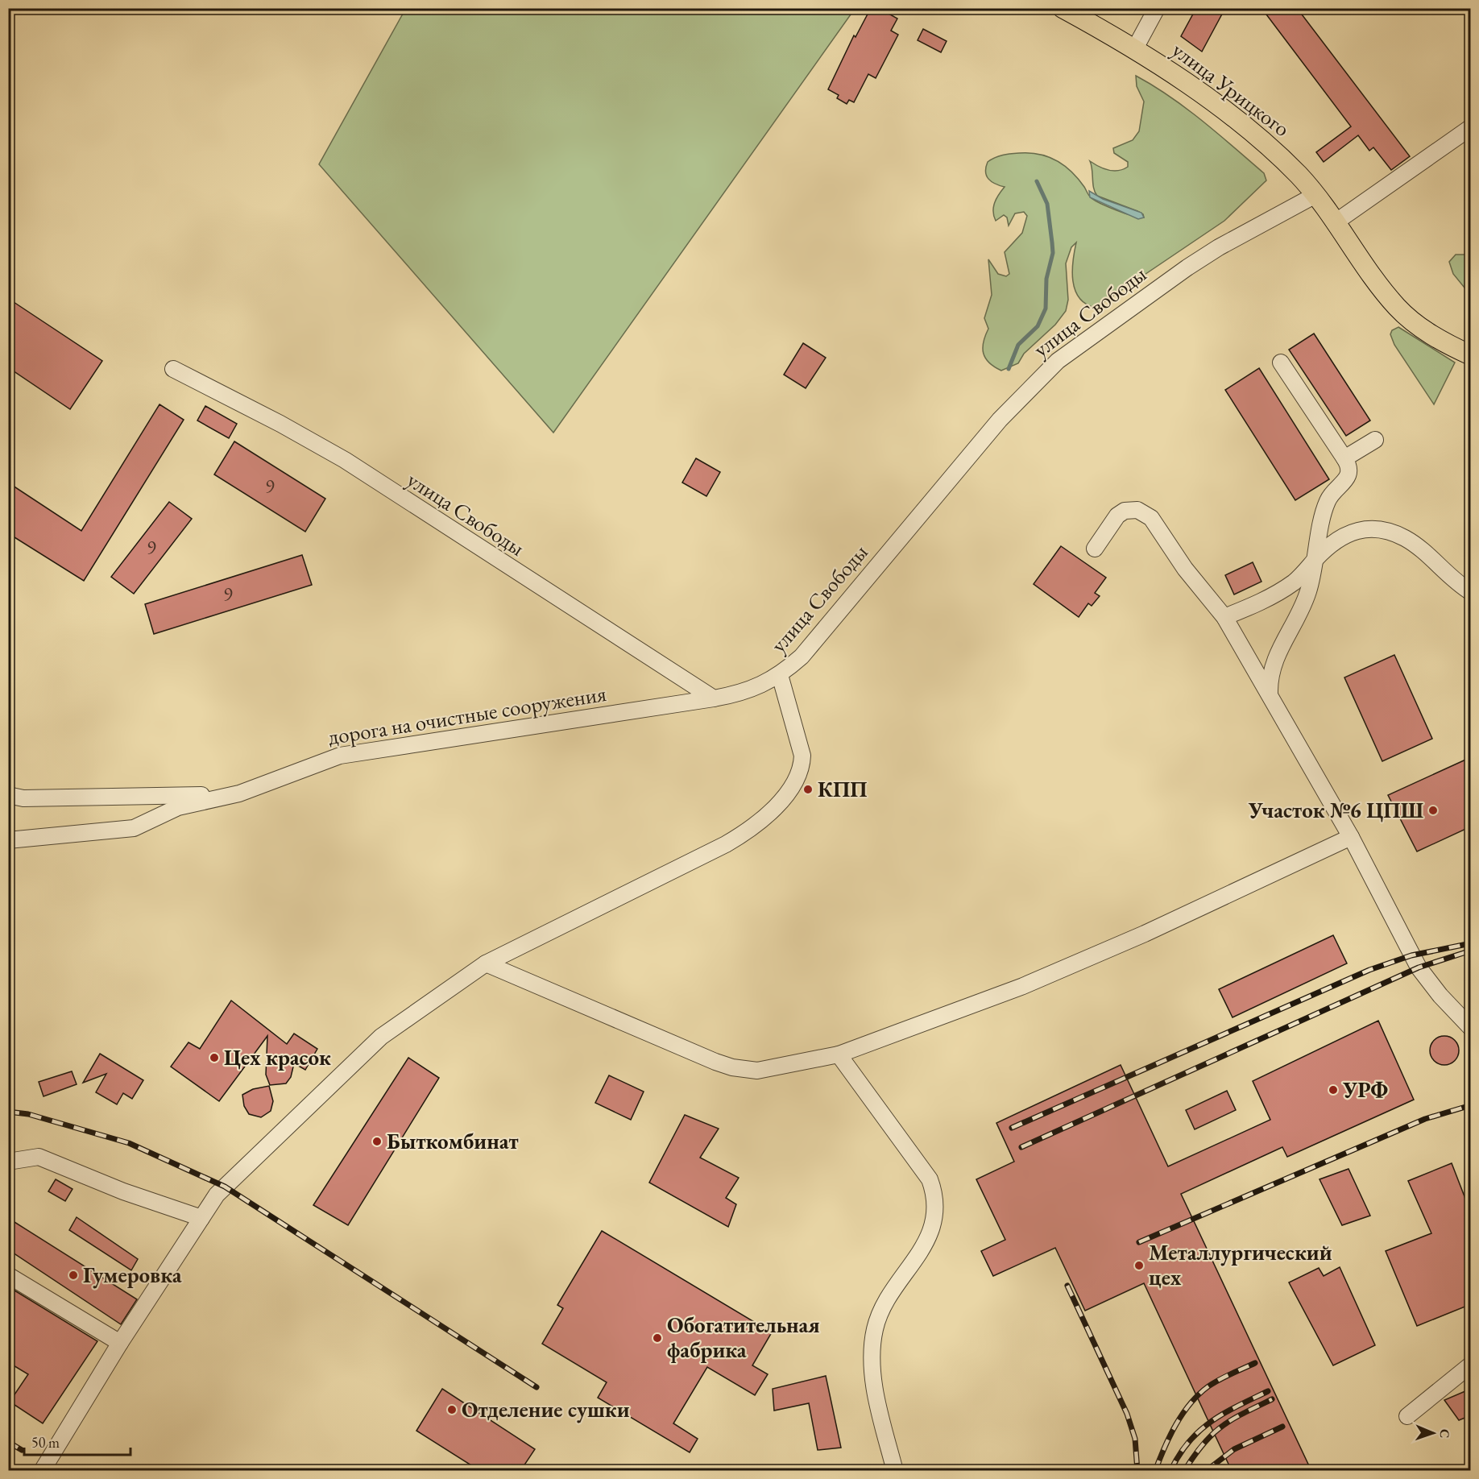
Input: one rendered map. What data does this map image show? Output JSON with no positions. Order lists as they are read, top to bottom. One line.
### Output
{"streets":{"main road":["улица Урицкого"],"street":["улица Свободы","дорога на очистные сооружения"]},"crossings":[["улица Урицкого","улица Свободы"],["улица Свободы","дорога на очистные сооружения"]],"places":["КПП","Участок №6 ЦПШ","Цех красок","УРФ","Быткомбинат","Металлургический цех","Гумеровка","Обогатительная фабрика","Отделение сушки"],"house_numbers":["9","9","9"],"scale_bar":"50 m","north":"right"}
